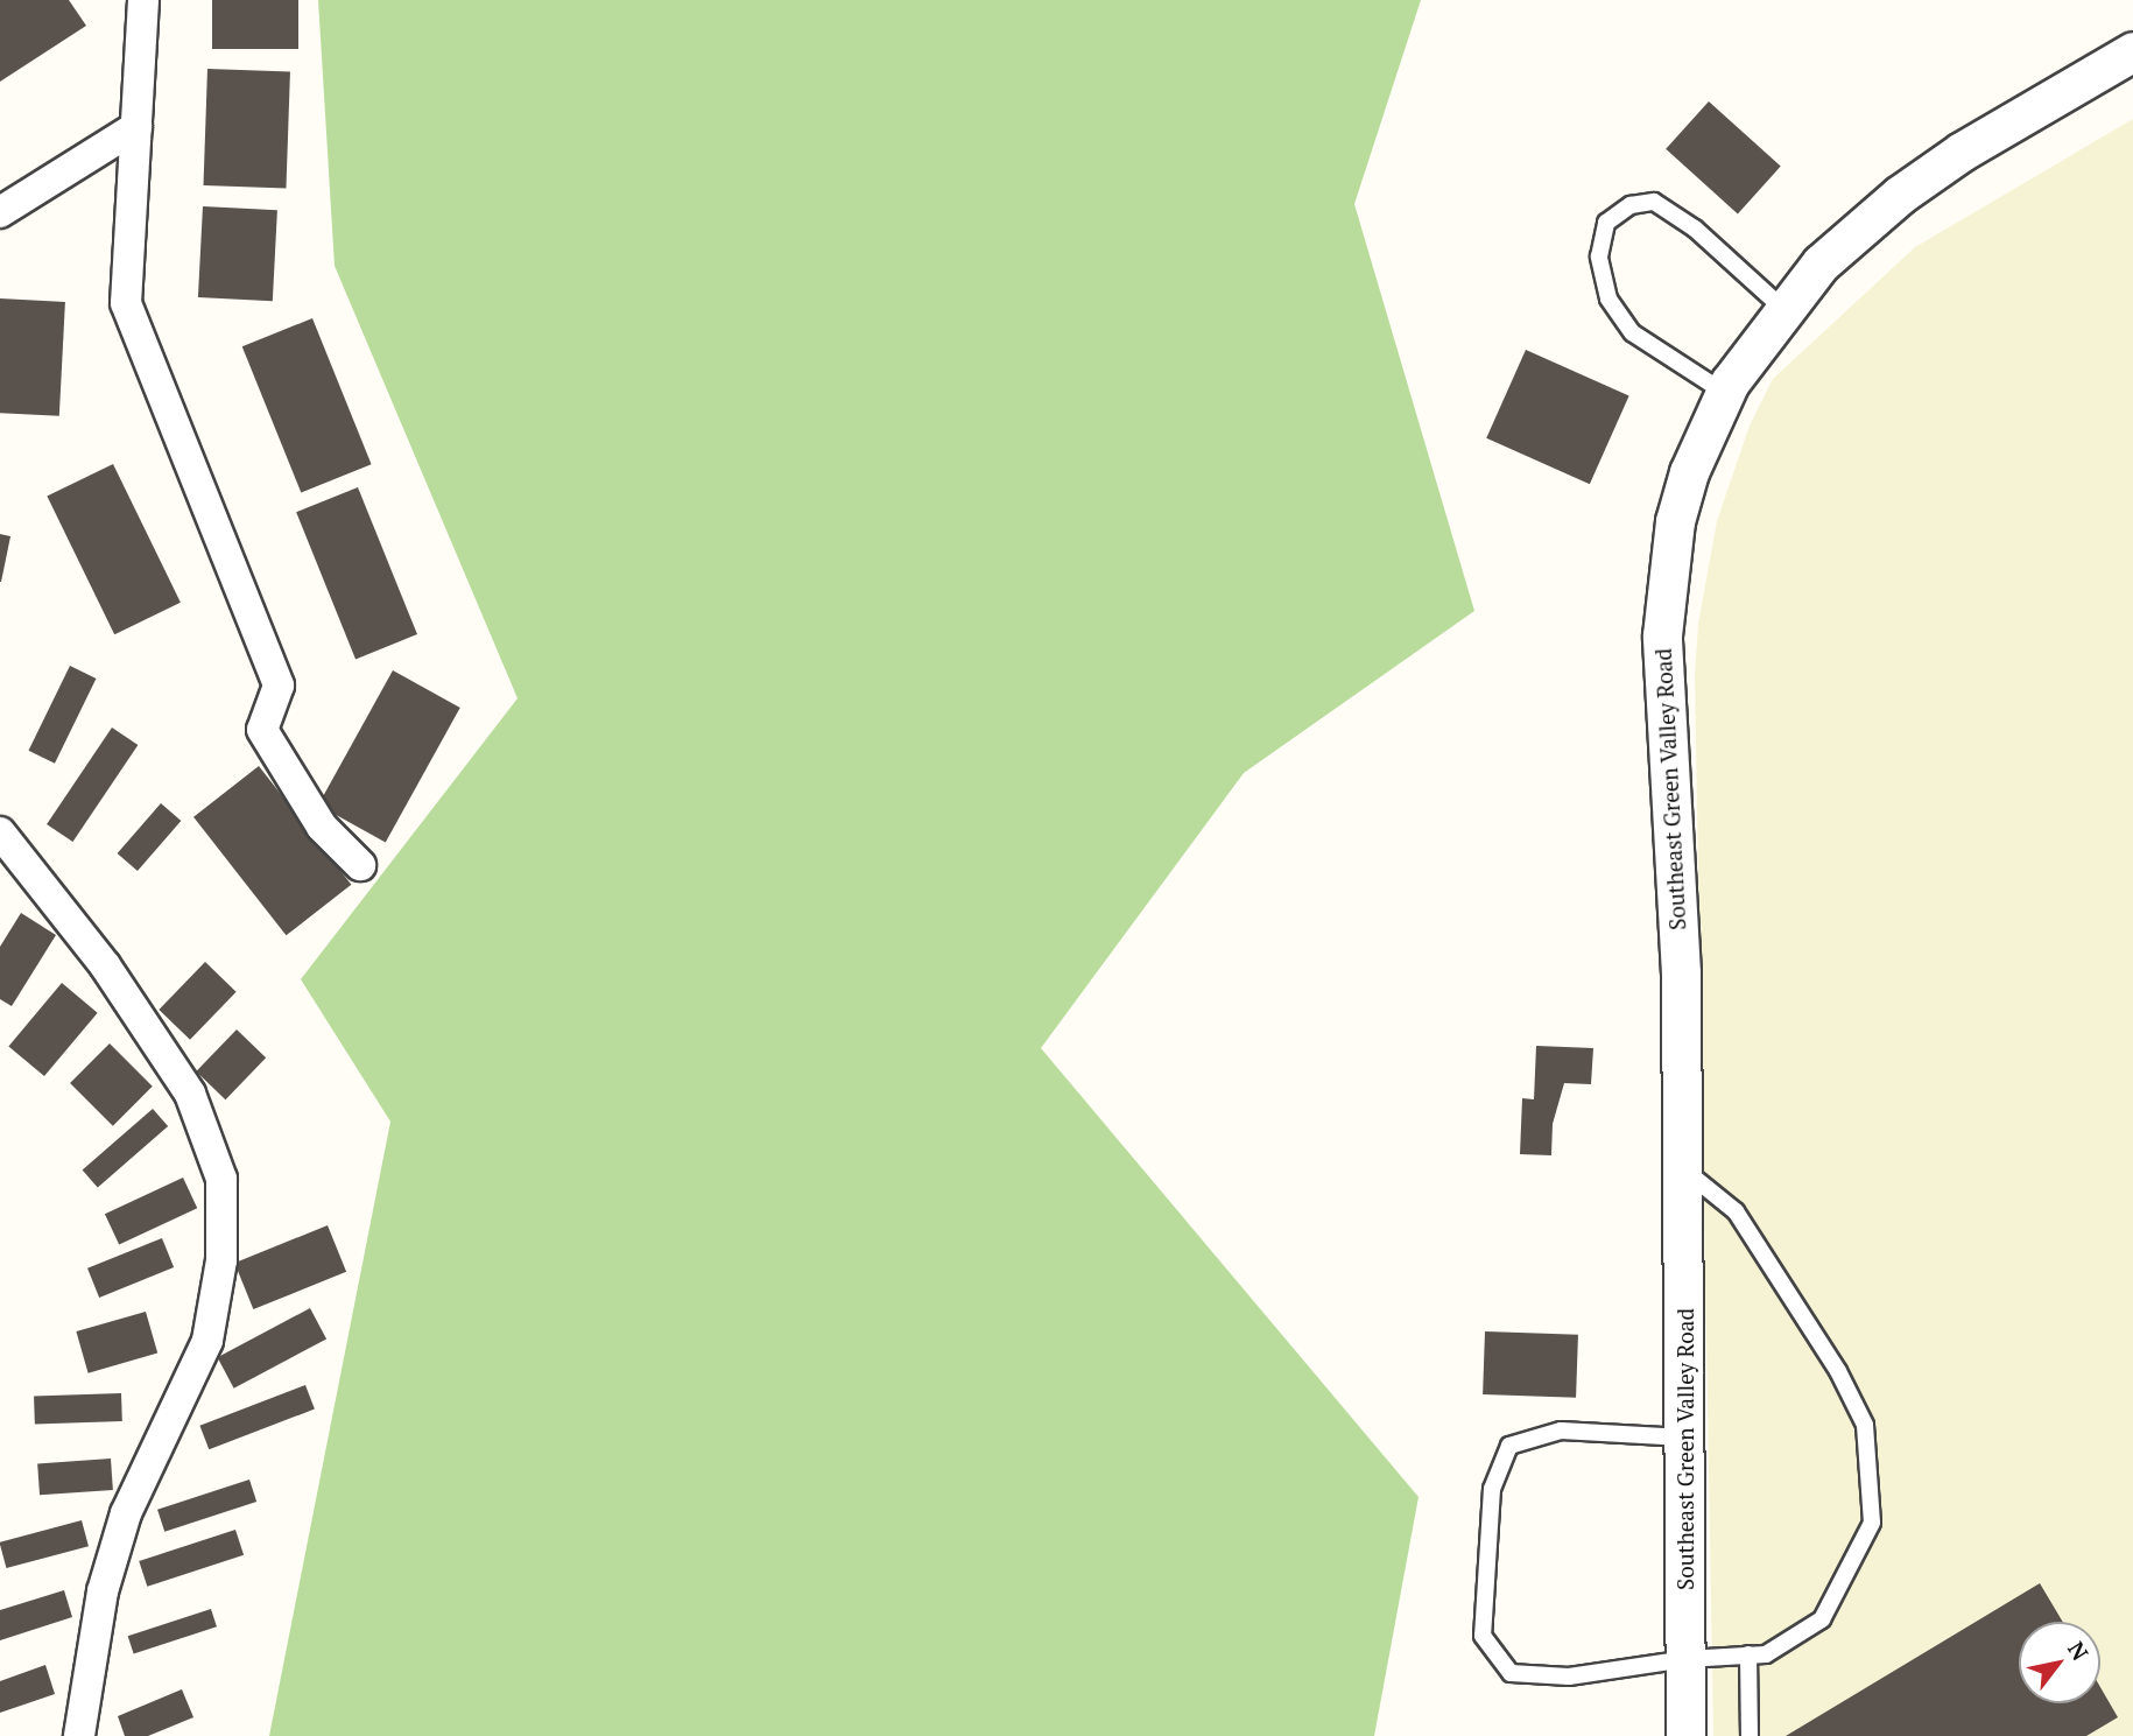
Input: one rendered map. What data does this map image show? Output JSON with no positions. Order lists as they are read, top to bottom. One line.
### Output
{"streets":{"street":["Southeast Green Valley Road"]},"north":"top right"}
